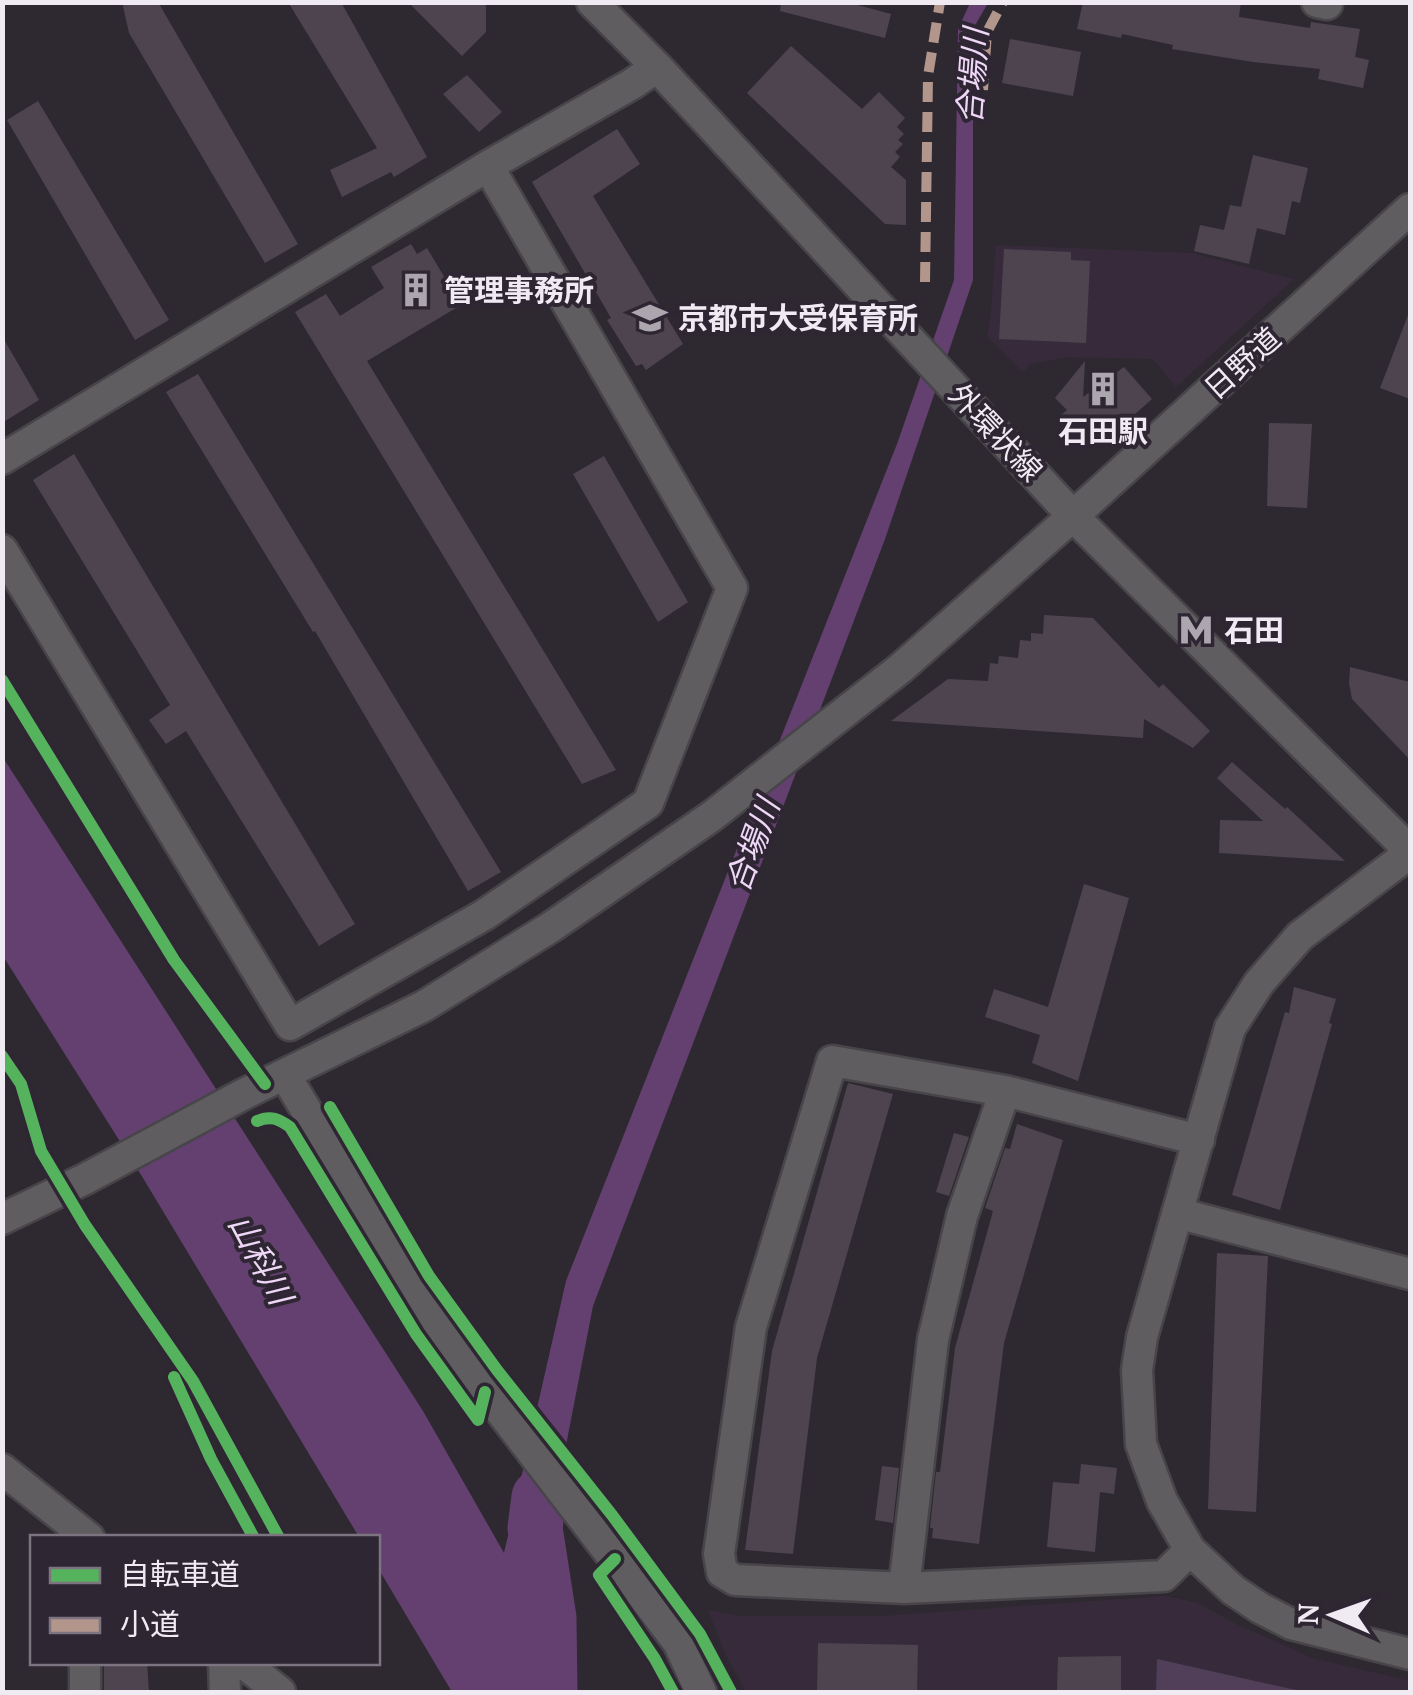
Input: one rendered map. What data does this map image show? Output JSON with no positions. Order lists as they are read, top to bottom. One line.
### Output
{"streets":{"street":["日野道","外環状線"]},"crossings":[["日野道","外環状線"]],"water":["合場川","山科川"],"places":{"building":["管理事務所","石田駅"],"school or university":["京都市大受保育所"],"metro station":["石田"]},"legend":["自転車道","小道"],"north":"left"}
